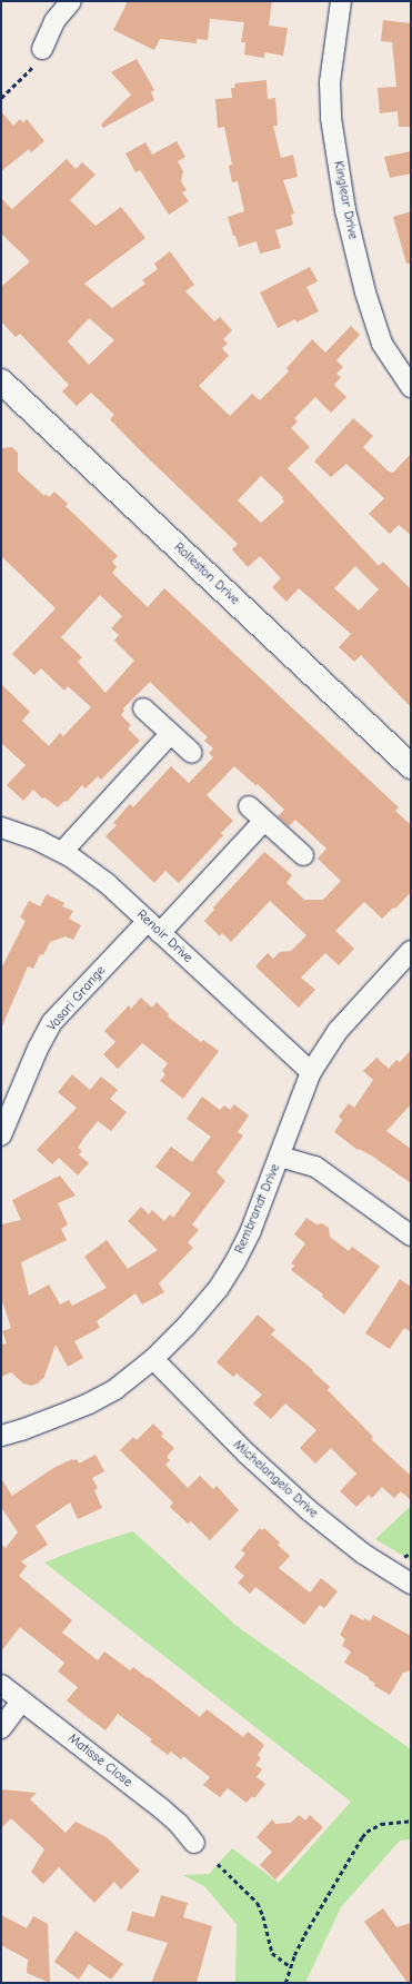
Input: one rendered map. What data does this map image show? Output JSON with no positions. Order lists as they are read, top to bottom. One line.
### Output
{"streets":{"main road":["Rolleston Drive"],"street":["Kinglear Drive","Renoir Drive","Vasari Grange","Rembrandt Drive","Michelangelo Drive","Matisse Close"]},"crossings":[["Renoir Drive","Vasari Grange"],["Renoir Drive","Rembrandt Drive"],["Rembrandt Drive","Michelangelo Drive"]]}
